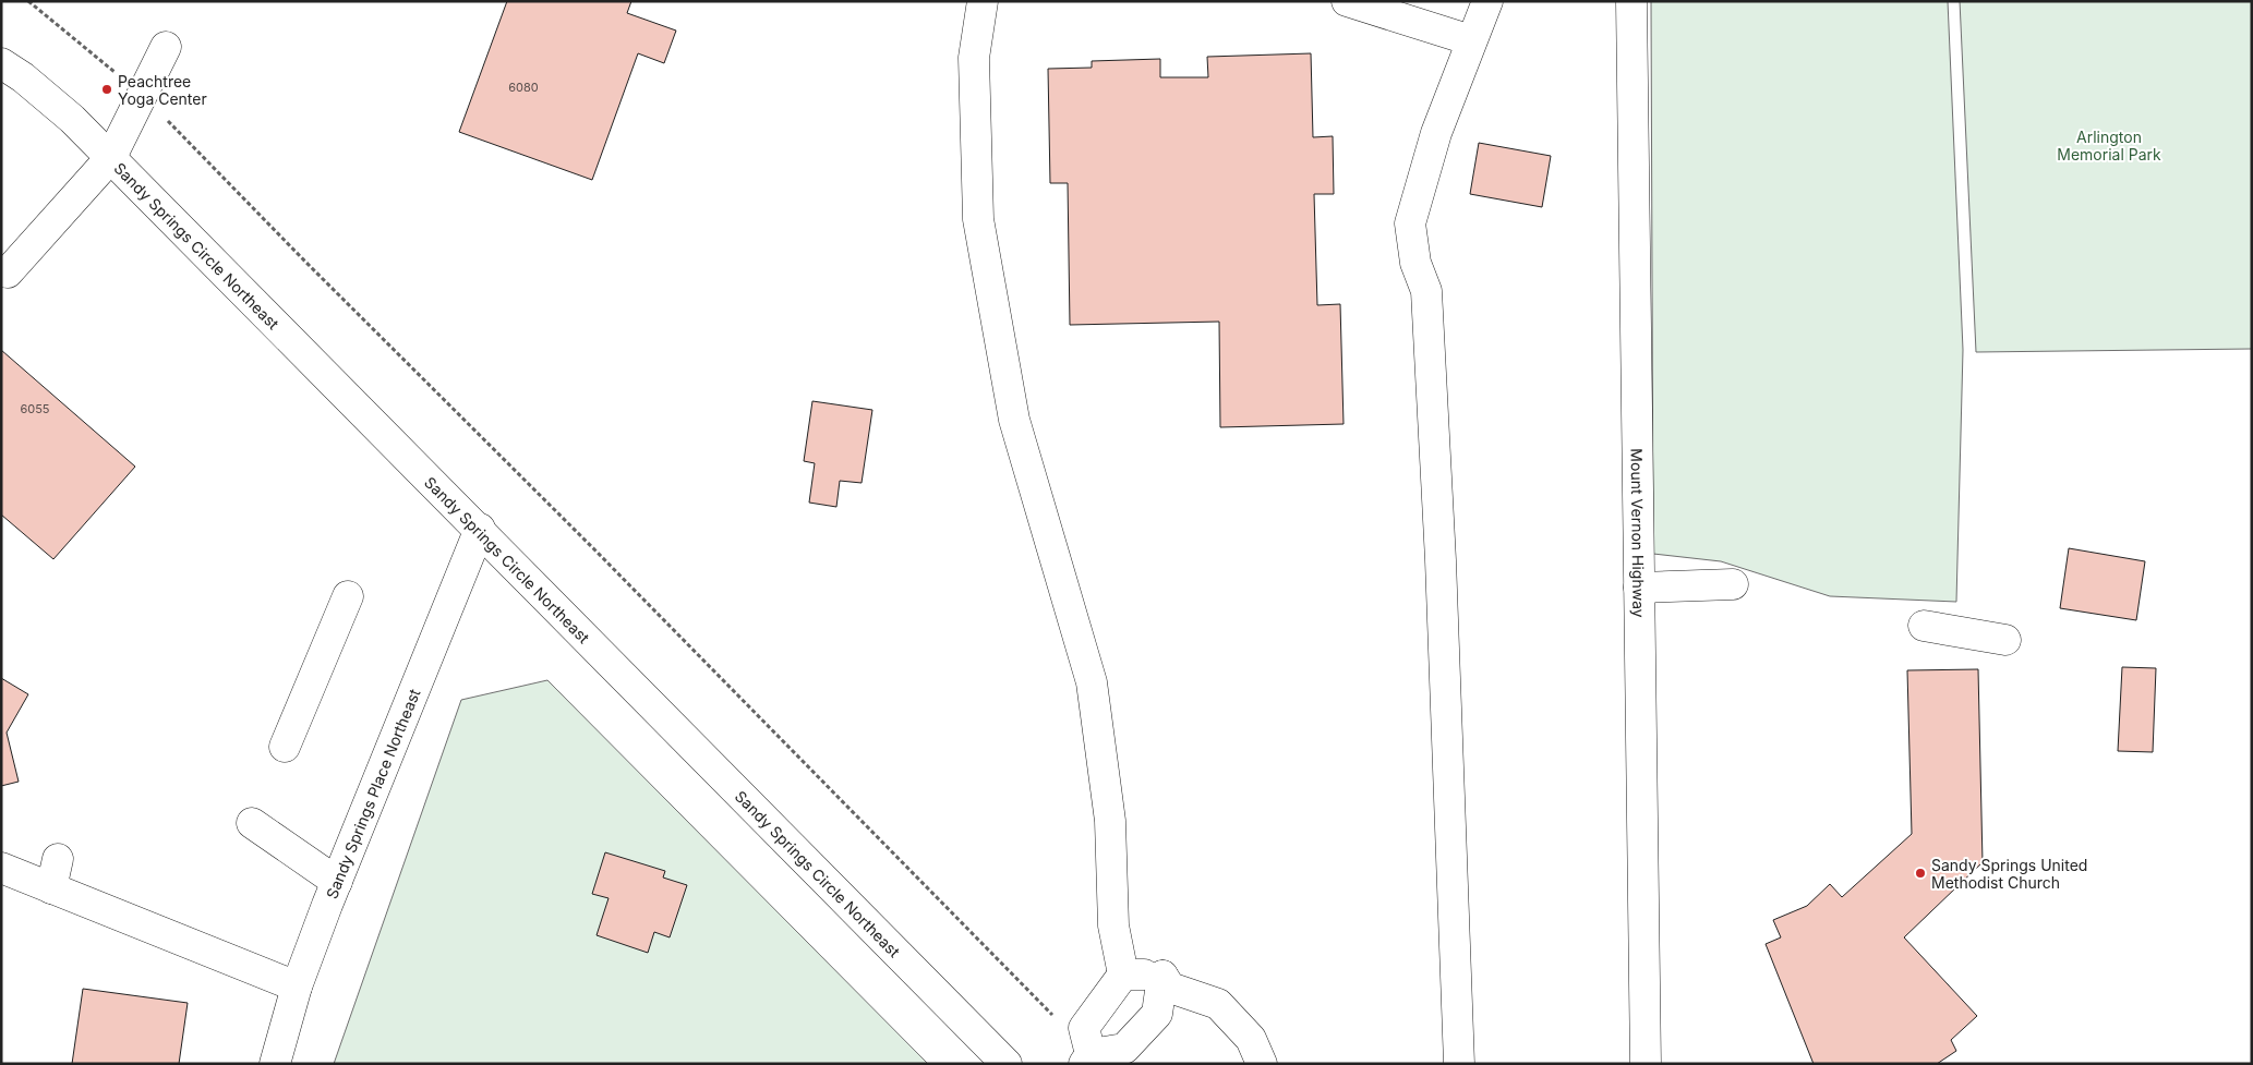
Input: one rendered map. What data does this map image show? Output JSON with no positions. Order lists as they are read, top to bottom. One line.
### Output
{"streets":{"street":["Sandy Springs Circle Northeast","Mount Vernon Highway","Sandy Springs Place Northeast"]},"crossings":[["Sandy Springs Circle Northeast","Sandy Springs Place Northeast"]],"parks":["Arlington Memorial Park"],"places":["Peachtree Yoga Center","Sandy Springs United Methodist Church"],"house_numbers":["6080","6055"]}
